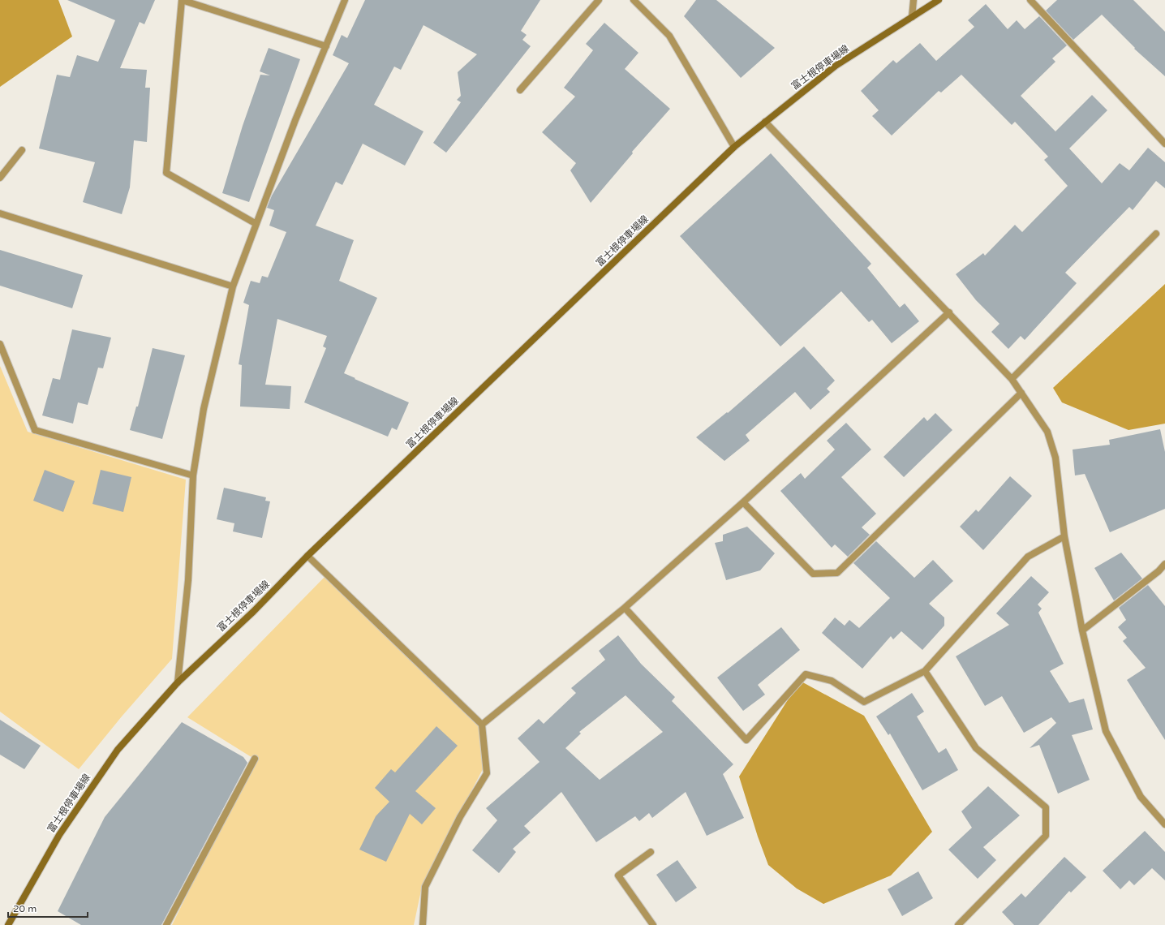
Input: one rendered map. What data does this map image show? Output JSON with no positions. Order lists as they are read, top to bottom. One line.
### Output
{"streets":{"main road":["富士根停車場線"]},"scale_bar":"20 m"}
